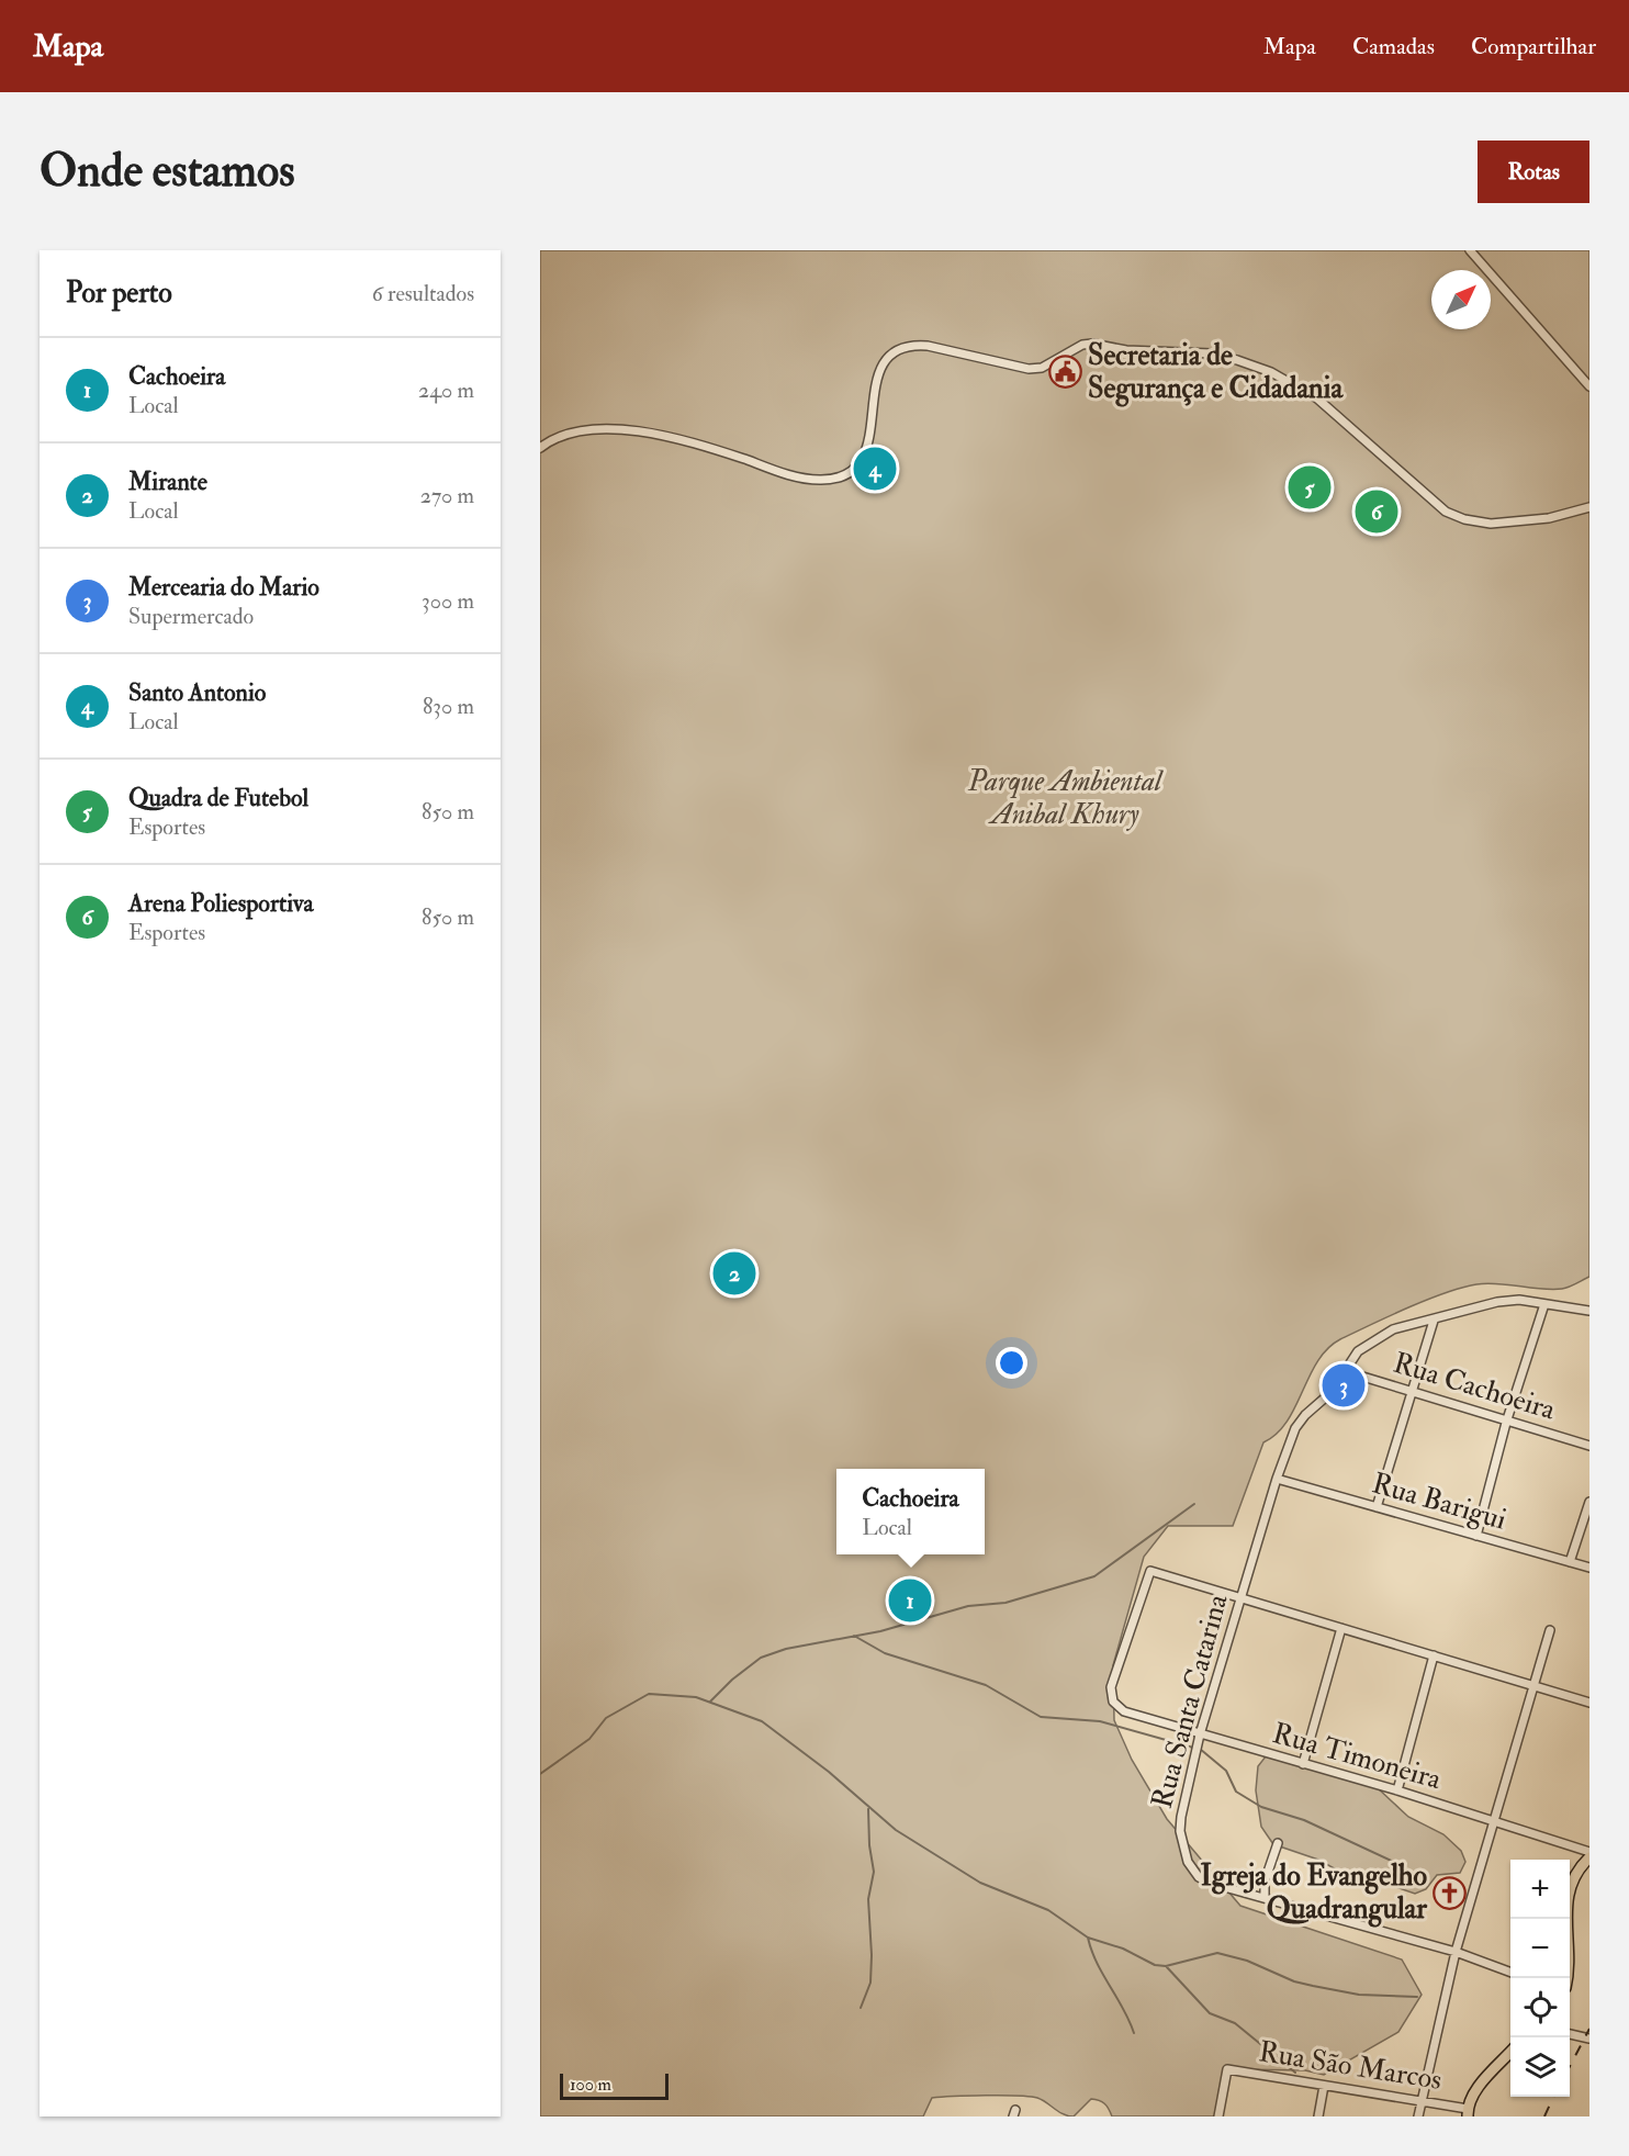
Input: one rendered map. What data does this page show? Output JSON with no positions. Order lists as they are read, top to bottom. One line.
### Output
{"streets":{"street":["Rua Cachoeira","Rua Barigui","Rua Santa Catarina","Rua Timoneira","Rua São Marcos"]},"crossings":[["Rua Cachoeira","Rua Santa Catarina"],["Rua Barigui","Rua Santa Catarina"],["Rua Santa Catarina","Rua Timoneira"]],"parks":["Parque Ambiental Anibal Khury"],"places":{"public building":["Secretaria de Segurança e Cidadania"],"church":["Igreja do Evangelho Quadrangular"]},"scale_bar":"100 m","north":"top right","page":{"header":"Mapa","nav":["Mapa","Camadas","Compartilhar"],"buttons":"Rotas","title":"Onde estamos","heading":["Por perto","6 resultados"],"list":[{"mark":"1","name":"Cachoeira","note":"Local","value":"240 m"},{"mark":"2","name":"Mirante","note":"Local","value":"270 m"},{"mark":"3","name":"Mercearia do Mario","note":"Supermercado","value":"300 m"},{"mark":"4","name":"Santo Antonio","note":"Local","value":"830 m"},{"mark":"5","name":"Quadra de Futebol","note":"Esportes","value":"850 m"},{"mark":"6","name":"Arena Poliesportiva","note":"Esportes","value":"850 m"}],"pins":["4","5","6","2","3","1"],"popup":["Cachoeira","Local"],"map_buttons":["+","−"],"scale":"100 m"}}
